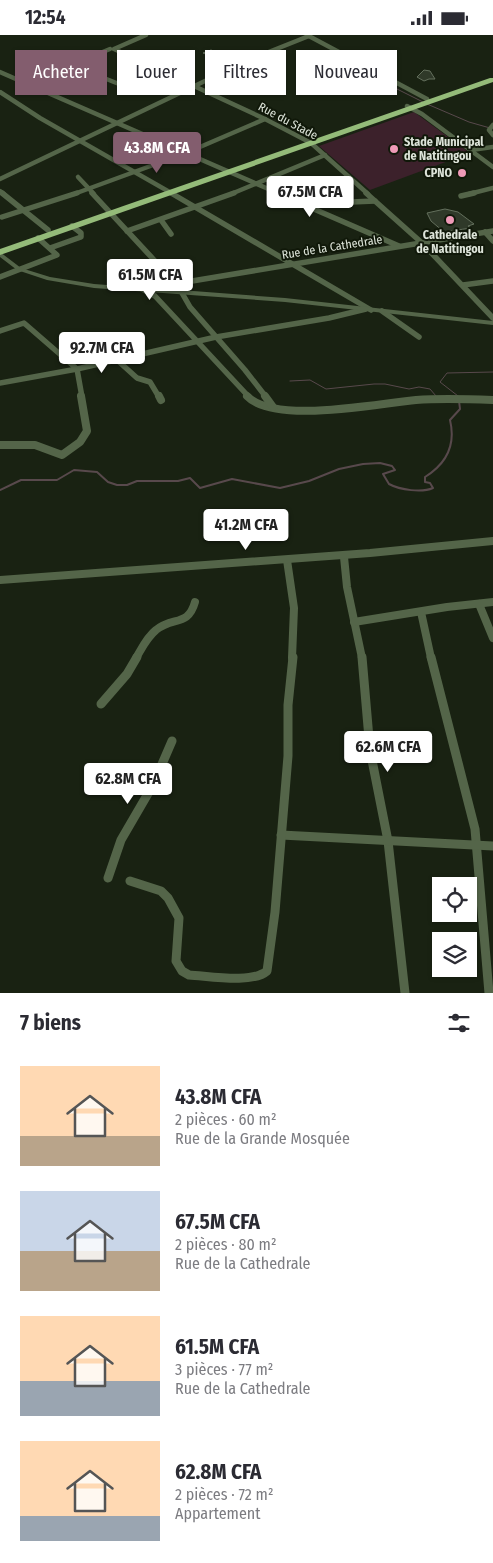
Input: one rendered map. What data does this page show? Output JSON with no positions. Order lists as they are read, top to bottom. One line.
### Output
{"streets":{"street":["Rue du Stade","Rue de la Cathedrale"]},"crossings":[["Rue du Stade","Rue de la Cathedrale"]],"places":["Stade Municipal de Natitingou","CPNO","Cathedrale de Natitingou"],"page":{"status":"12:54","chip":["Acheter","Louer","Filtres","Nouveau"],"price":["43.8M CFA","67.5M CFA","61.5M CFA","92.7M CFA","41.2M CFA","62.6M CFA","62.8M CFA"],"heading":"7 biens","list":[{"name":"43.8M CFA","note":"2 pièces · 60 m² · Rue de la Grande Mosquée"},{"name":"67.5M CFA","note":"2 pièces · 80 m² · Rue de la Cathedrale"},{"name":"61.5M CFA","note":"3 pièces · 77 m² · Rue de la Cathedrale"},{"name":"62.8M CFA","note":"2 pièces · 72 m² · Appartement"}]}}
